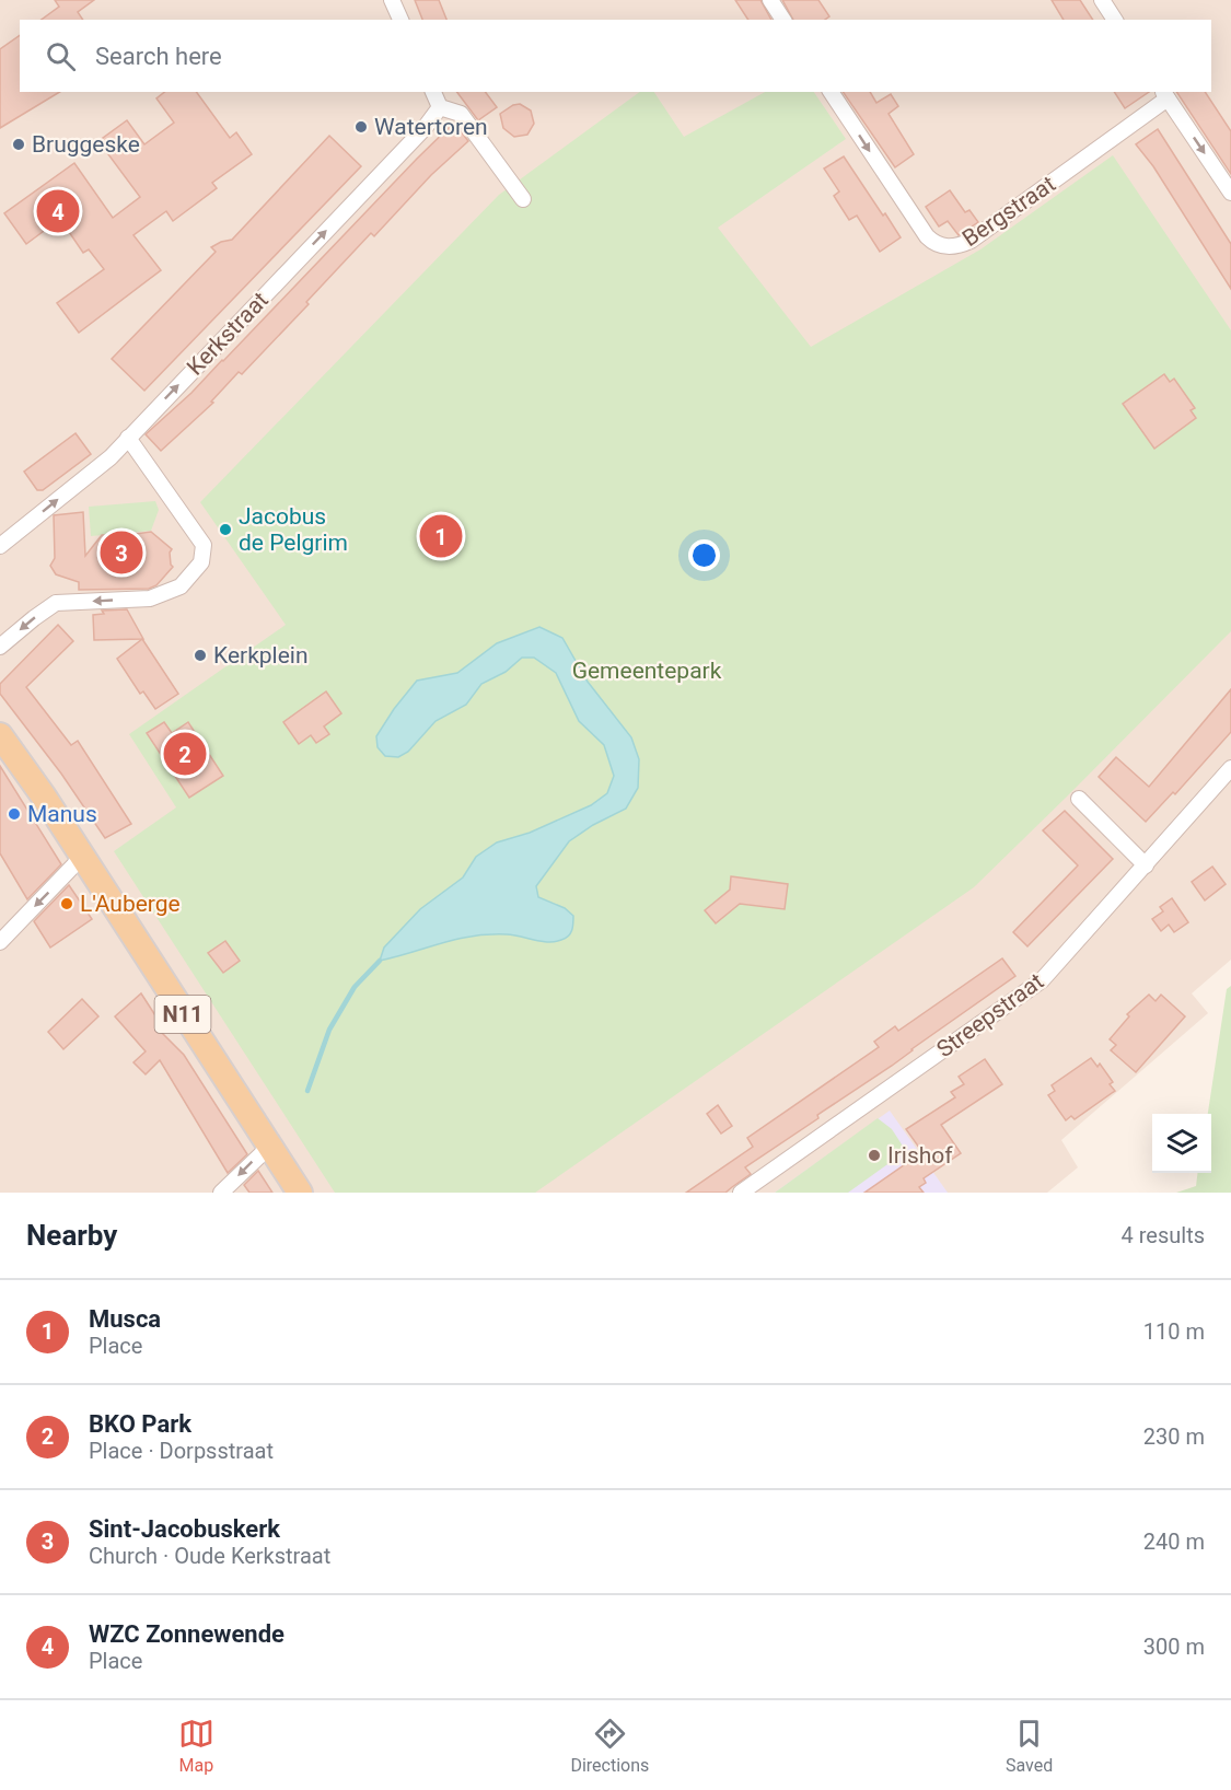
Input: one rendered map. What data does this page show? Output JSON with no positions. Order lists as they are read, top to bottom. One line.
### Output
{"streets":{"main road":["N11"],"street":["Bergstraat","Kerkstraat","Streepstraat"]},"one_way":["Kerkstraat"],"parks":["Gemeentepark"],"places":["Watertoren","Bruggeske","Jacobus de Pelgrim","Kerkplein","Manus","L'Auberge","Irishof"],"page":{"search":"Search here","pins":["4","1","3","2"],"heading":["Nearby","4 results"],"list":[{"mark":"1","name":"Musca","note":"Place","value":"110 m"},{"mark":"2","name":"BKO Park","note":"Place · Dorpsstraat","value":"230 m"},{"mark":"3","name":"Sint-Jacobuskerk","note":"Church · Oude Kerkstraat","value":"240 m"},{"mark":"4","name":"WZC Zonnewende","note":"Place","value":"300 m"}],"nav":["Map","Directions","Saved"]}}
